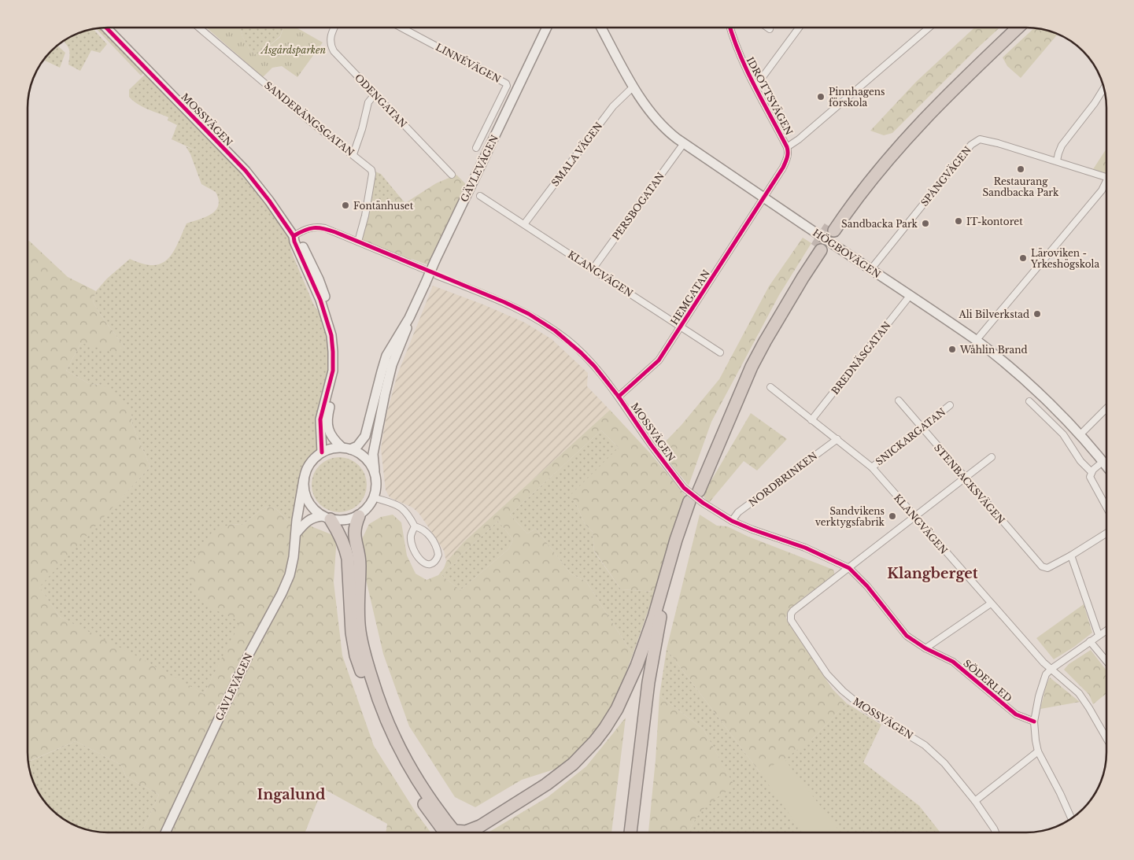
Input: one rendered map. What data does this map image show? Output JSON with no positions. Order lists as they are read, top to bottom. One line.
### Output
{"streets":{"main road":["MOSSVÄGEN","GÄVLEVÄGEN","HÖGBOVÄGEN"],"street":["LINNÉVÄGEN","IDROTTSVÄGEN","ODENGATAN","SANDERÄNGSGATAN","SMALA VÄGEN","SPÅNGVÄGEN","PERSBOGATAN","KLANGVÄGEN","HEMGATAN","BREDNÄSGATAN","SNICKARGATAN","NORDBRINKEN","STENBACKSVÄGEN","SÖDERLED"]},"crossings":[["IDROTTSVÄGEN","HÖGBOVÄGEN"],["IDROTTSVÄGEN","HEMGATAN"],["MOSSVÄGEN","GÄVLEVÄGEN"],["MOSSVÄGEN","HEMGATAN"],["MOSSVÄGEN","NORDBRINKEN"],["MOSSVÄGEN","SÖDERLED"],["SMALA VÄGEN","HÖGBOVÄGEN"],["SMALA VÄGEN","KLANGVÄGEN"],["SPÅNGVÄGEN","HÖGBOVÄGEN"],["PERSBOGATAN","HÖGBOVÄGEN"],["PERSBOGATAN","KLANGVÄGEN"],["HÖGBOVÄGEN","HEMGATAN"],["HÖGBOVÄGEN","BREDNÄSGATAN"],["KLANGVÄGEN","HEMGATAN"],["KLANGVÄGEN","BREDNÄSGATAN"],["KLANGVÄGEN","SNICKARGATAN"],["KLANGVÄGEN","NORDBRINKEN"],["SNICKARGATAN","STENBACKSVÄGEN"]],"districts":["Klangberget","Ingalund"],"parks":["Åsgårdsparken"],"places":["Pinnhagens förskola","Restaurang Sandbacka Park","Fontänhuset","IT-kontoret","Sandbacka Park","Läroviken - Yrkeshögskola","Ali Bilverkstad","Wåhlin Brand","Sandvikens verktygsfabrik"]}
